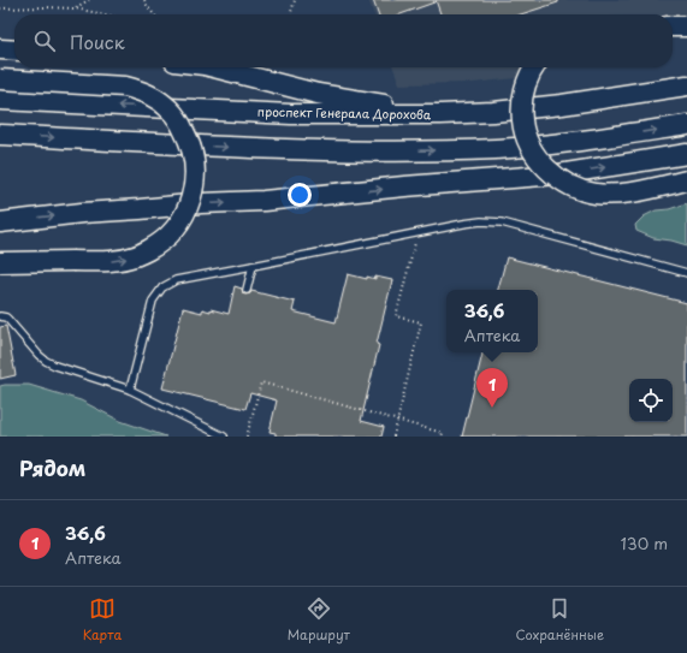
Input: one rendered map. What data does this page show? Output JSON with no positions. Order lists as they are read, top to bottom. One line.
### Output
{"streets":{"main road":["проспект Генерала Дорохова"]},"page":{"search":"Поиск","popup":["36,6","Аптека"],"pins":"1","heading":"Рядом","list":[{"mark":"1","name":"36,6","note":"Аптека","value":"130 m"}],"nav":["Карта","Маршрут","Сохранённые"]}}
